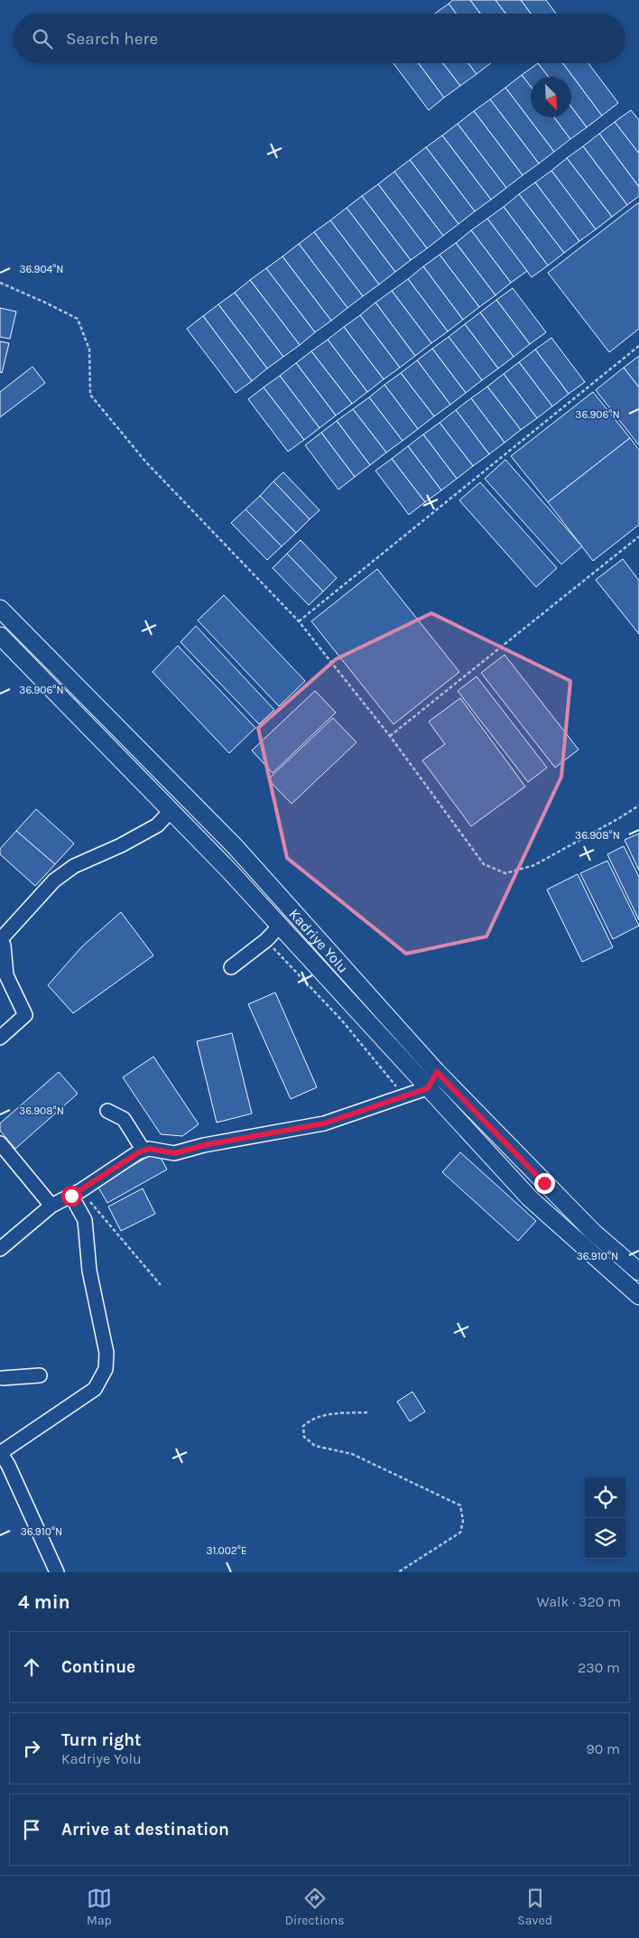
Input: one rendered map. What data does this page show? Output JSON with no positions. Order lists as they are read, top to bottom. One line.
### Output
{"streets":{"main road":["Kadriye Yolu"]},"north":"bottom right","page":{"search":"Search here","heading":["4 min","Walk · 320 m"],"list":[["Continue","230 m"],["Turn right","Kadriye Yolu","90 m"],"Arrive at destination"],"nav":["Map","Directions","Saved"]},"coordinates":["36.904°N","36.906°N","36.908°N","36.910°N","31.002°E"]}
